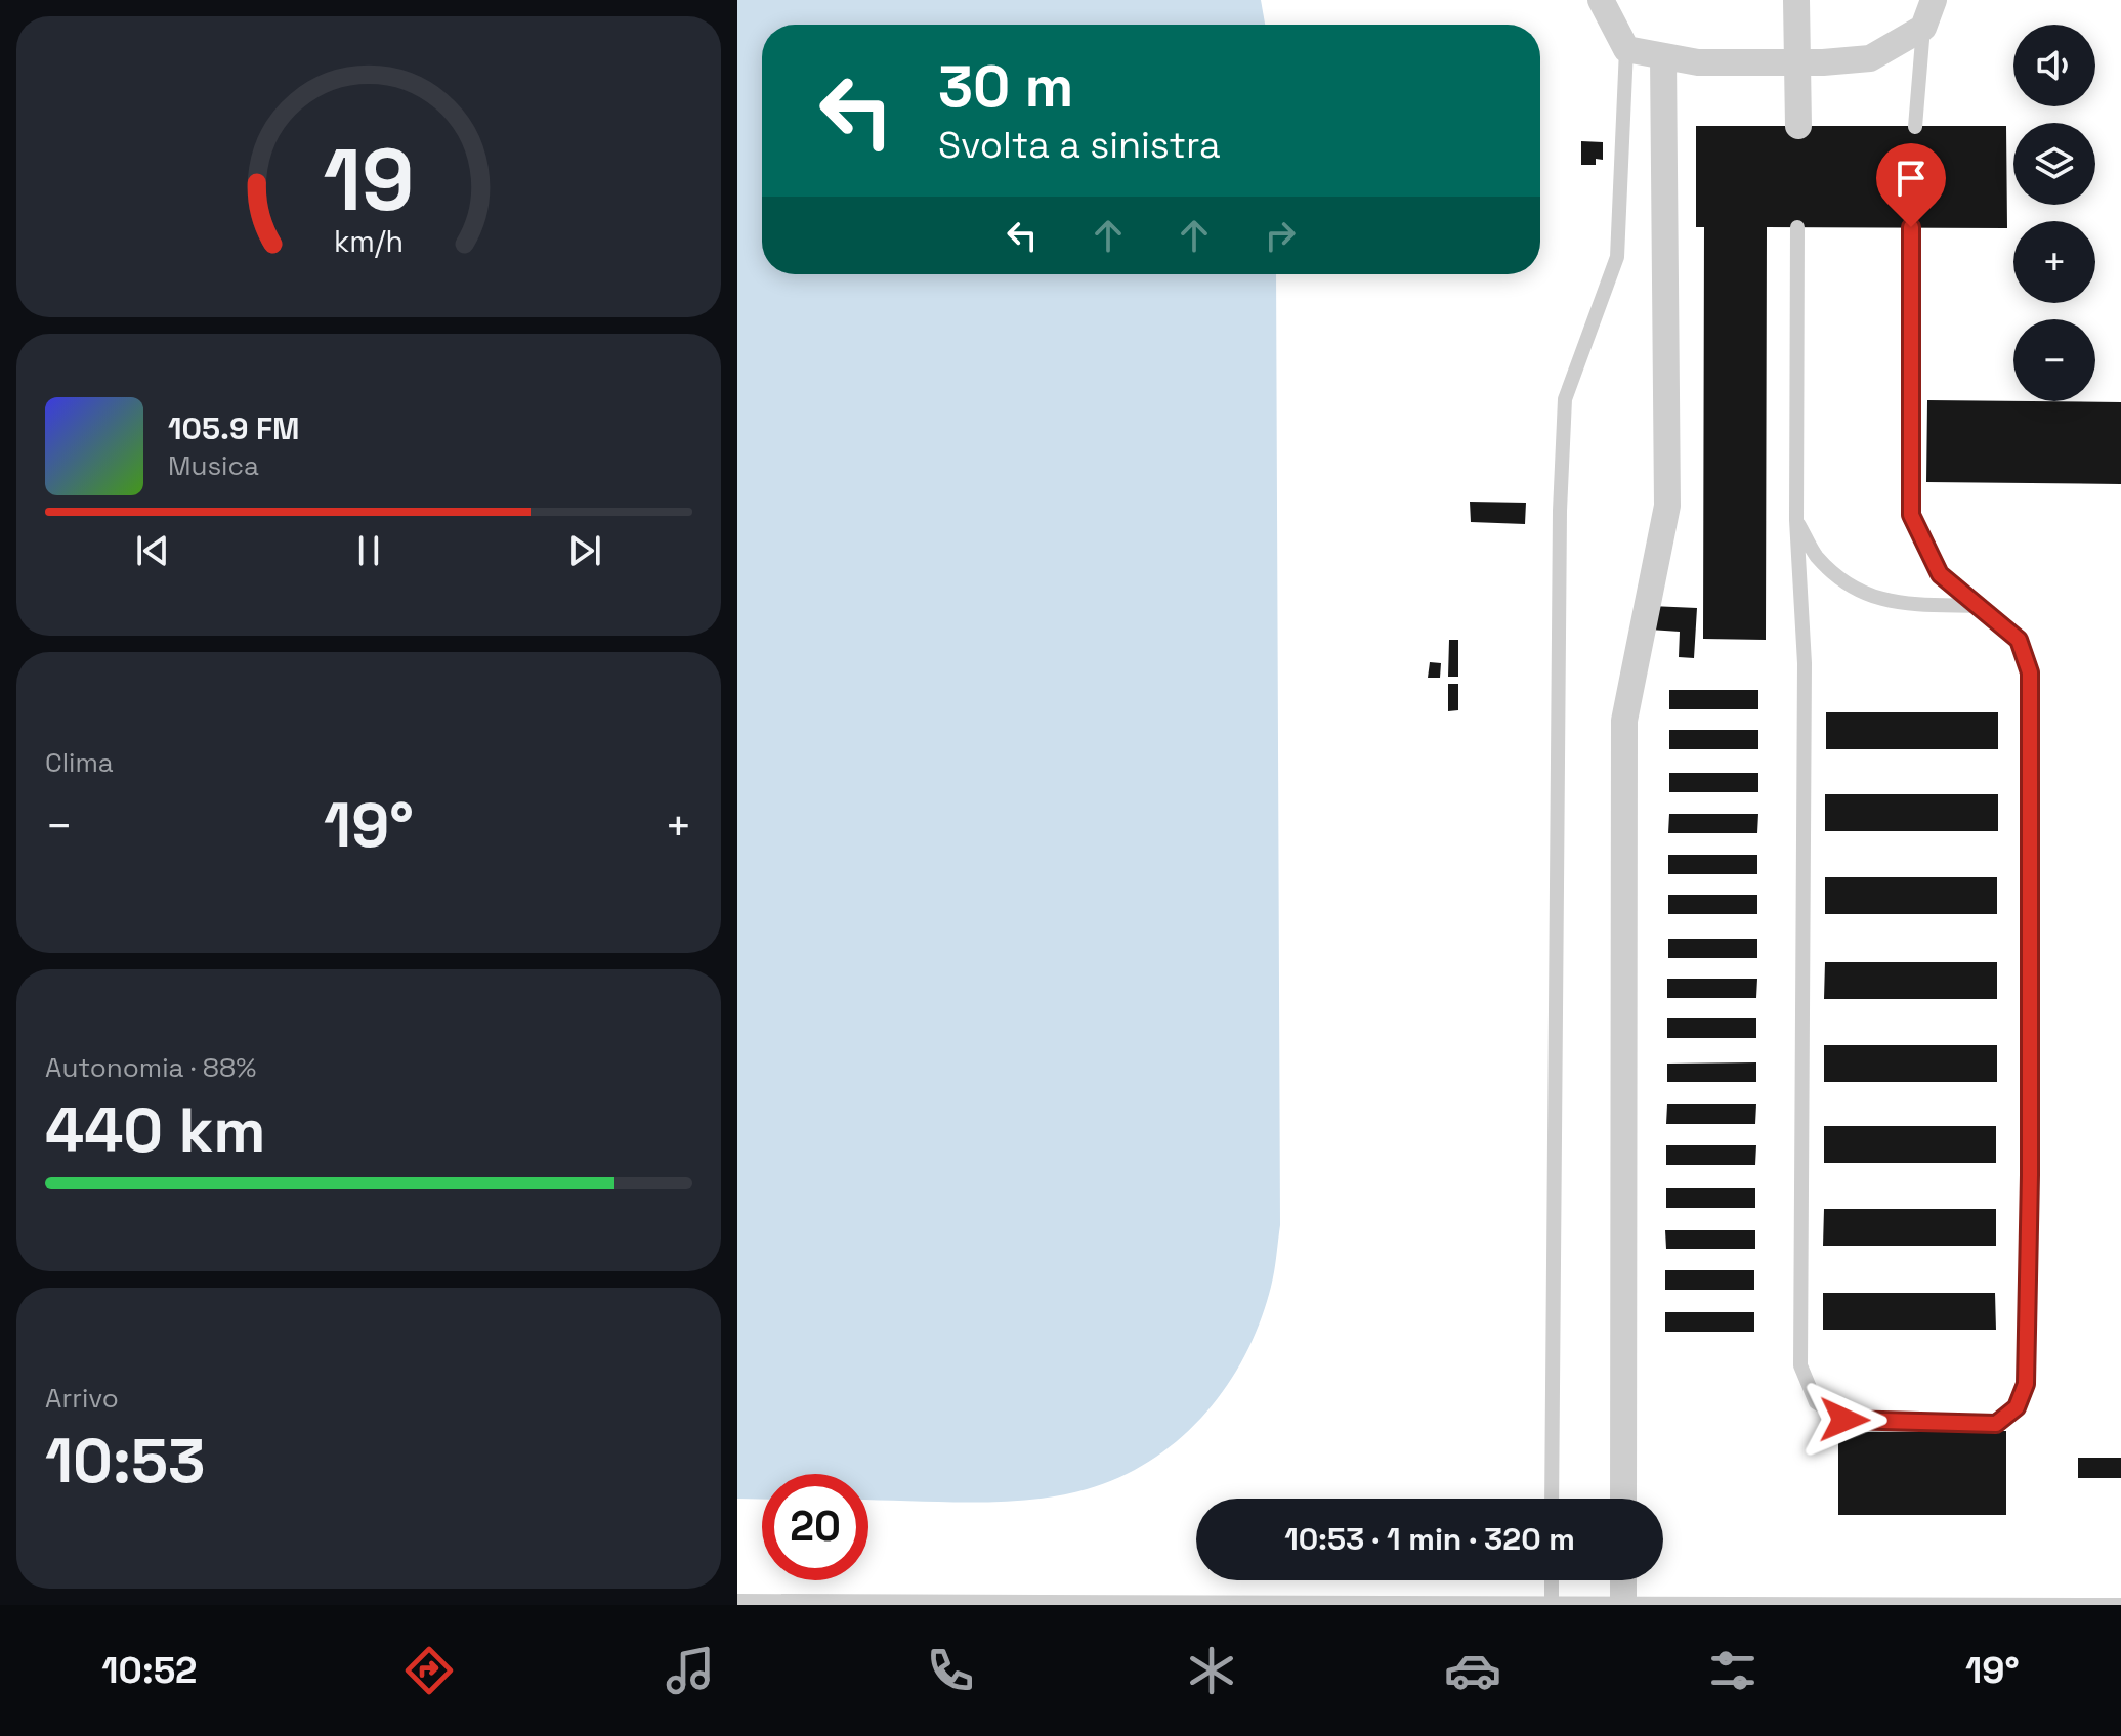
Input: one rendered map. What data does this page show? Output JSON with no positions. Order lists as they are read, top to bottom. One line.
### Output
{"page":{"map_buttons":["+","−"],"turn":["30 m","Svolta a sinistra"],"song":["105.9 FM","Musica"],"tile":["Clima",["Autonomia · 88%","440 km"],["Arrivo","10:53"]],"heat":["−","19°","+"],"limit":"20","trip":"10:53 · 1 min · 320 m","tabs":["10:52","19°"],"gauge":["19","km/h"]}}
